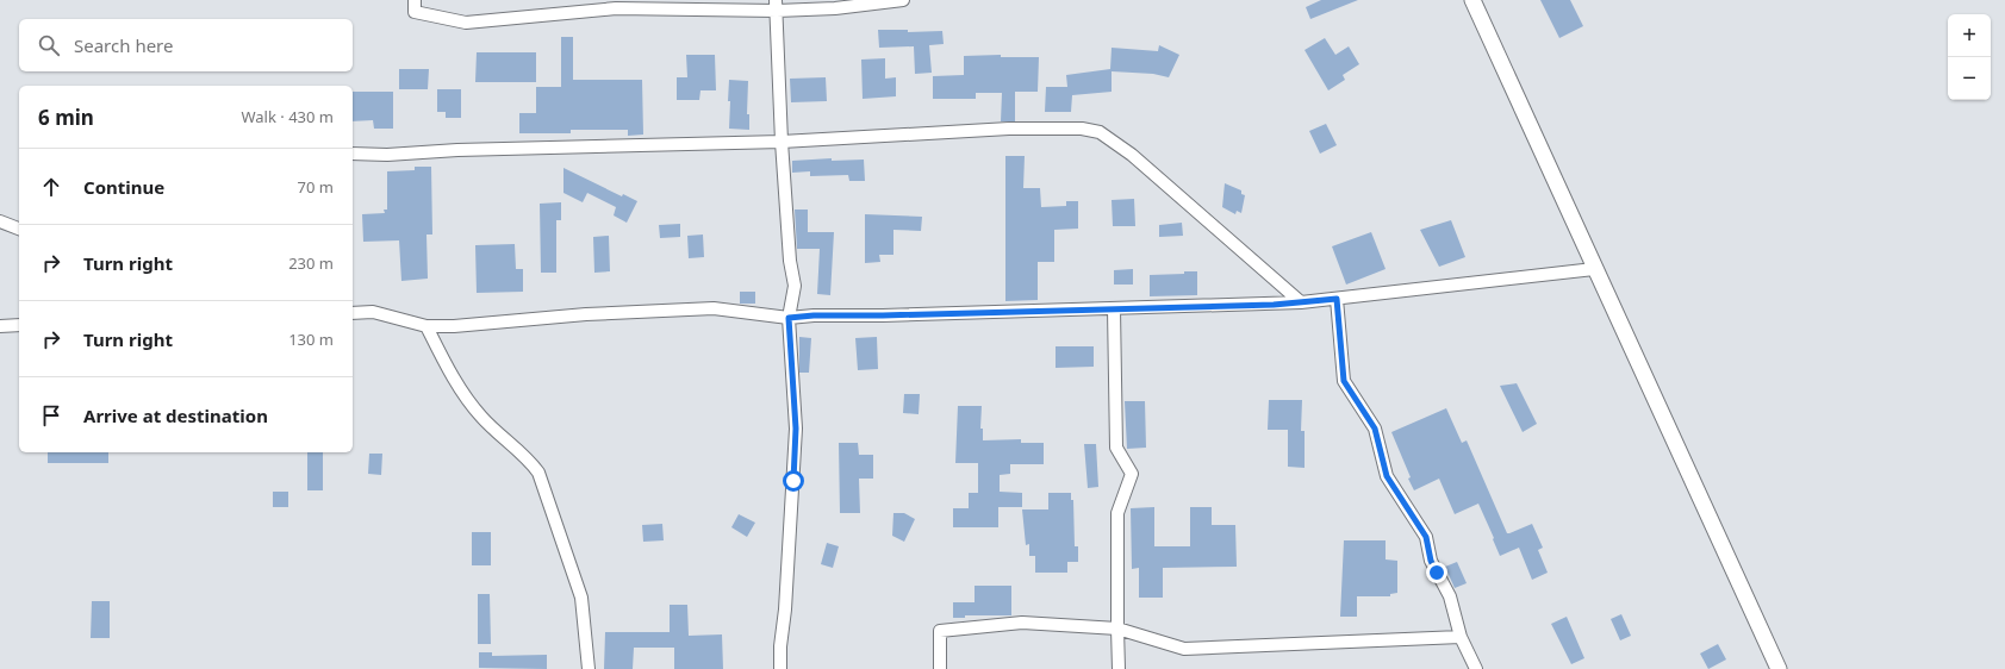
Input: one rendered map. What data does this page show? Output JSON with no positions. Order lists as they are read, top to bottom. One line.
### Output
{"page":{"map_buttons":["+","−"],"search":"Search here","heading":["6 min","Walk · 430 m"],"list":[["Continue","70 m"],["Turn right","230 m"],["Turn right","130 m"],"Arrive at destination"]}}
